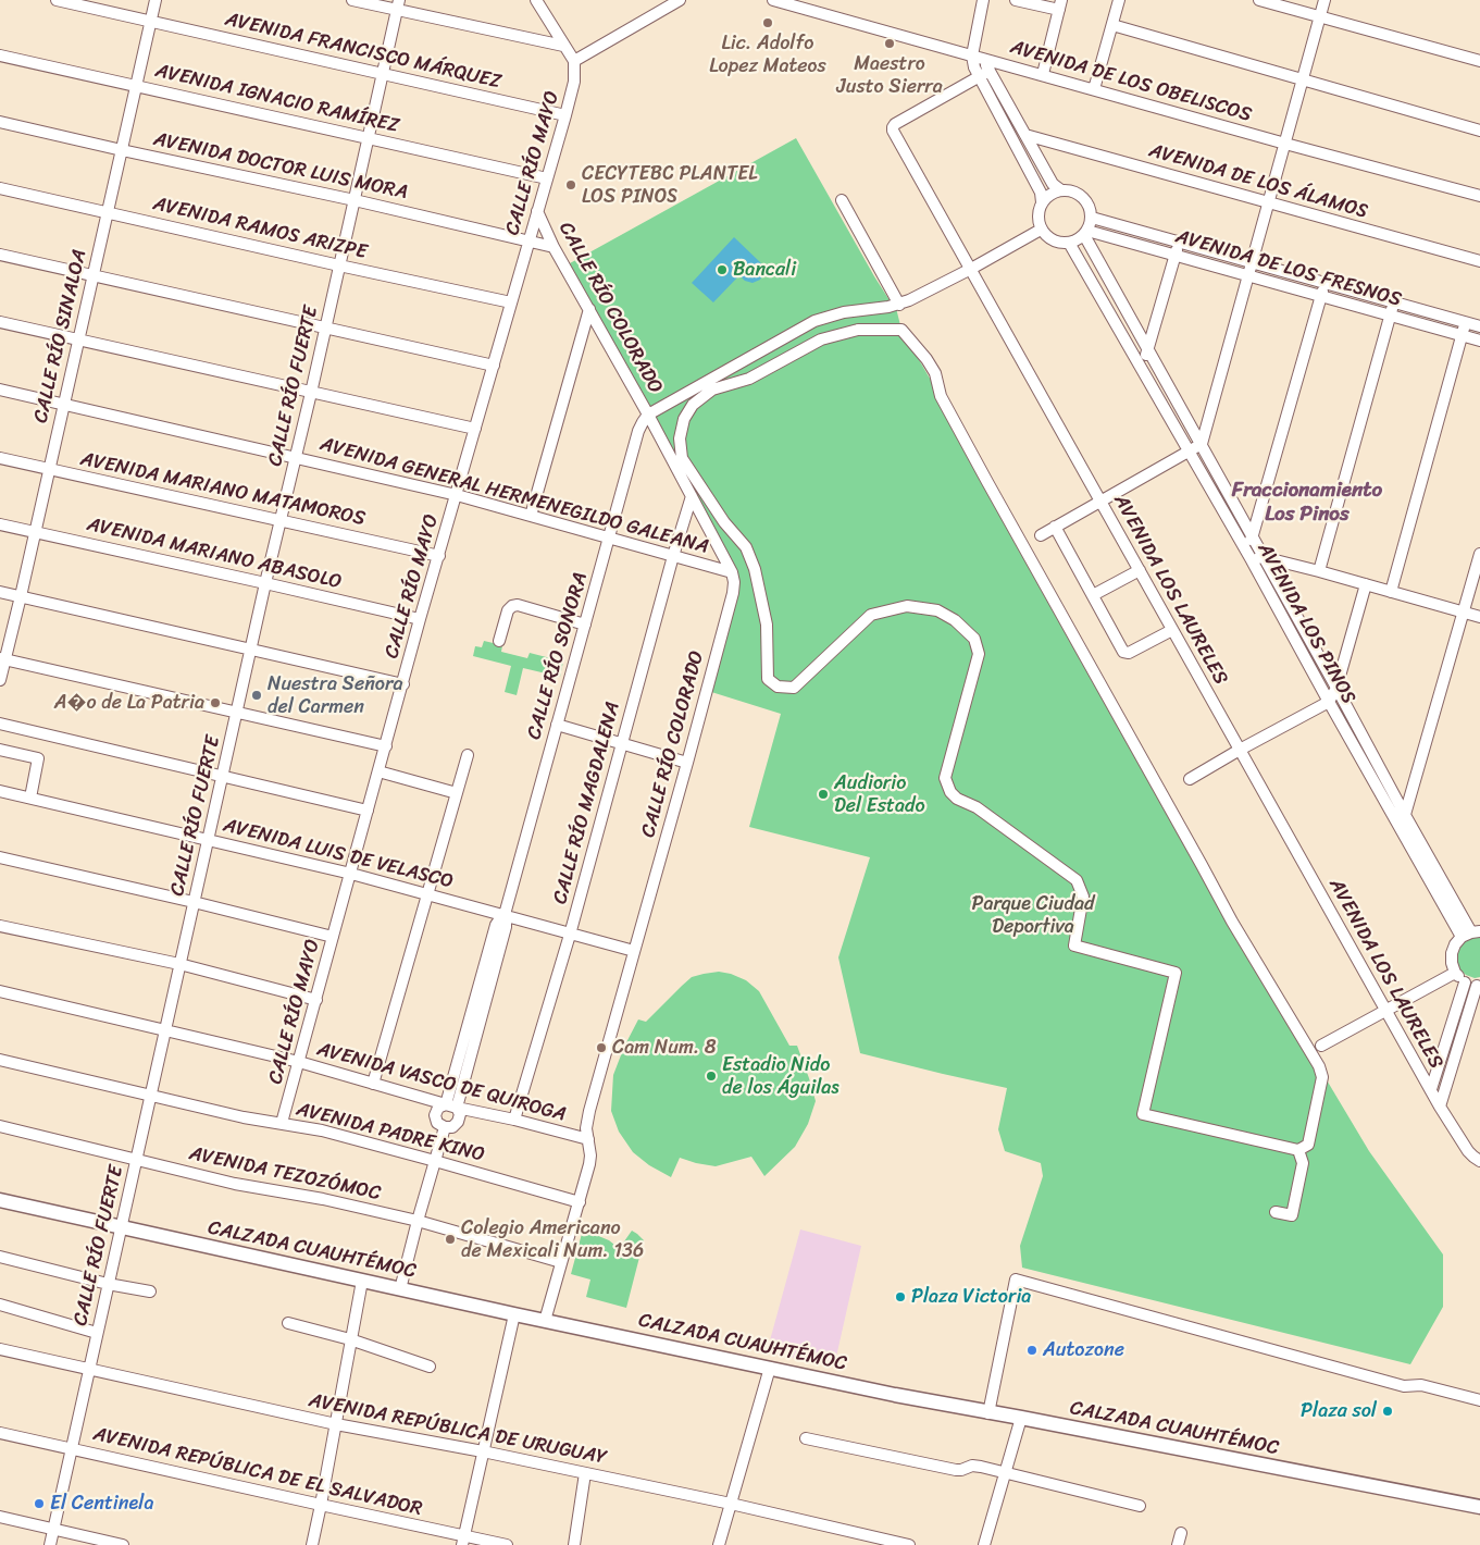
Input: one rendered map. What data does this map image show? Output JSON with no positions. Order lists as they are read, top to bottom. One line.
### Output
{"streets":{"main road":["CALZADA CUAUHTÉMOC"],"street":["AVENIDA FRANCISCO MÁRQUEZ","AVENIDA DE LOS OBELISCOS","AVENIDA IGNACIO RAMÍREZ","CALLE RÍO MAYO","AVENIDA DOCTOR LUIS MORA","AVENIDA DE LOS ÁLAMOS","AVENIDA RAMOS ARIZPE","AVENIDA DE LOS FRESNOS","CALLE RÍO COLORADO","CALLE RÍO SINALOA","CALLE RÍO FUERTE","AVENIDA MARIANO MATAMOROS","AVENIDA GENERAL HERMENEGILDO GALEANA","AVENIDA MARIANO ABASOLO","AVENIDA LOS LAURELES","AVENIDA LOS PINOS","CALLE RÍO SONORA","CALLE RÍO MAGDALENA","AVENIDA LUIS DE VELASCO","AVENIDA VASCO DE QUIROGA","AVENIDA PADRE KINO","AVENIDA TEZOZÓMOC","AVENIDA REPÚBLICA DE URUGUAY","AVENIDA REPÚBLICA DE EL SALVADOR"]},"crossings":[["AVENIDA FRANCISCO MÁRQUEZ","CALLE RÍO MAYO"],["AVENIDA FRANCISCO MÁRQUEZ","CALLE RÍO SINALOA"],["AVENIDA FRANCISCO MÁRQUEZ","CALLE RÍO FUERTE"],["AVENIDA IGNACIO RAMÍREZ","CALLE RÍO MAYO"],["AVENIDA IGNACIO RAMÍREZ","CALLE RÍO SINALOA"],["AVENIDA IGNACIO RAMÍREZ","CALLE RÍO FUERTE"],["CALLE RÍO MAYO","AVENIDA DOCTOR LUIS MORA"],["CALLE RÍO MAYO","AVENIDA RAMOS ARIZPE"],["CALLE RÍO MAYO","CALLE RÍO COLORADO"],["CALLE RÍO MAYO","AVENIDA MARIANO MATAMOROS"],["CALLE RÍO MAYO","AVENIDA GENERAL HERMENEGILDO GALEANA"],["CALLE RÍO MAYO","AVENIDA MARIANO ABASOLO"],["CALLE RÍO MAYO","AVENIDA LUIS DE VELASCO"],["CALLE RÍO MAYO","AVENIDA VASCO DE QUIROGA"],["CALLE RÍO MAYO","AVENIDA PADRE KINO"],["AVENIDA DOCTOR LUIS MORA","CALLE RÍO COLORADO"],["AVENIDA DOCTOR LUIS MORA","CALLE RÍO SINALOA"],["AVENIDA DOCTOR LUIS MORA","CALLE RÍO FUERTE"],["AVENIDA RAMOS ARIZPE","CALLE RÍO SINALOA"],["AVENIDA RAMOS ARIZPE","CALLE RÍO FUERTE"],["AVENIDA DE LOS FRESNOS","AVENIDA LOS PINOS"],["CALLE RÍO COLORADO","AVENIDA GENERAL HERMENEGILDO GALEANA"],["CALLE RÍO COLORADO","CALLE RÍO SONORA"],["CALLE RÍO COLORADO","CALLE RÍO MAGDALENA"],["CALLE RÍO COLORADO","AVENIDA LUIS DE VELASCO"],["CALLE RÍO COLORADO","AVENIDA VASCO DE QUIROGA"],["CALLE RÍO COLORADO","AVENIDA PADRE KINO"],["CALLE RÍO COLORADO","AVENIDA TEZOZÓMOC"],["CALLE RÍO COLORADO","CALZADA CUAUHTÉMOC"],["CALLE RÍO SINALOA","AVENIDA MARIANO MATAMOROS"],["CALLE RÍO SINALOA","AVENIDA GENERAL HERMENEGILDO GALEANA"],["CALLE RÍO SINALOA","AVENIDA MARIANO ABASOLO"],["CALLE RÍO FUERTE","AVENIDA MARIANO MATAMOROS"],["CALLE RÍO FUERTE","AVENIDA GENERAL HERMENEGILDO GALEANA"],["CALLE RÍO FUERTE","AVENIDA MARIANO ABASOLO"],["CALLE RÍO FUERTE","AVENIDA LUIS DE VELASCO"],["CALLE RÍO FUERTE","AVENIDA VASCO DE QUIROGA"],["CALLE RÍO FUERTE","AVENIDA PADRE KINO"],["CALLE RÍO FUERTE","AVENIDA TEZOZÓMOC"],["CALLE RÍO FUERTE","CALZADA CUAUHTÉMOC"],["CALLE RÍO FUERTE","AVENIDA REPÚBLICA DE URUGUAY"],["CALLE RÍO FUERTE","AVENIDA REPÚBLICA DE EL SALVADOR"],["AVENIDA GENERAL HERMENEGILDO GALEANA","CALLE RÍO SONORA"],["AVENIDA GENERAL HERMENEGILDO GALEANA","CALLE RÍO MAGDALENA"],["CALLE RÍO SONORA","AVENIDA LUIS DE VELASCO"],["CALLE RÍO SONORA","AVENIDA VASCO DE QUIROGA"],["CALLE RÍO SONORA","AVENIDA PADRE KINO"],["CALLE RÍO SONORA","AVENIDA TEZOZÓMOC"],["CALLE RÍO SONORA","CALZADA CUAUHTÉMOC"],["CALLE RÍO MAGDALENA","AVENIDA LUIS DE VELASCO"],["CALLE RÍO MAGDALENA","AVENIDA VASCO DE QUIROGA"]],"districts":["Fraccionamiento Los Pinos"],"parks":["Parque Ciudad Deportiva"],"places":["Lic. Adolfo Lopez Mateos","Maestro Justo Sierra","CECYTEBC PLANTEL LOS PINOS","Bancali","Nuestra Señora del Carmen","A�o de La Patria","Audiorio Del Estado","Cam Num. 8","Estadio Nido de los Águilas","Colegio Americano de Mexicali Num. 136","Plaza Victoria","Autozone","Plaza sol","El Centinela"]}
